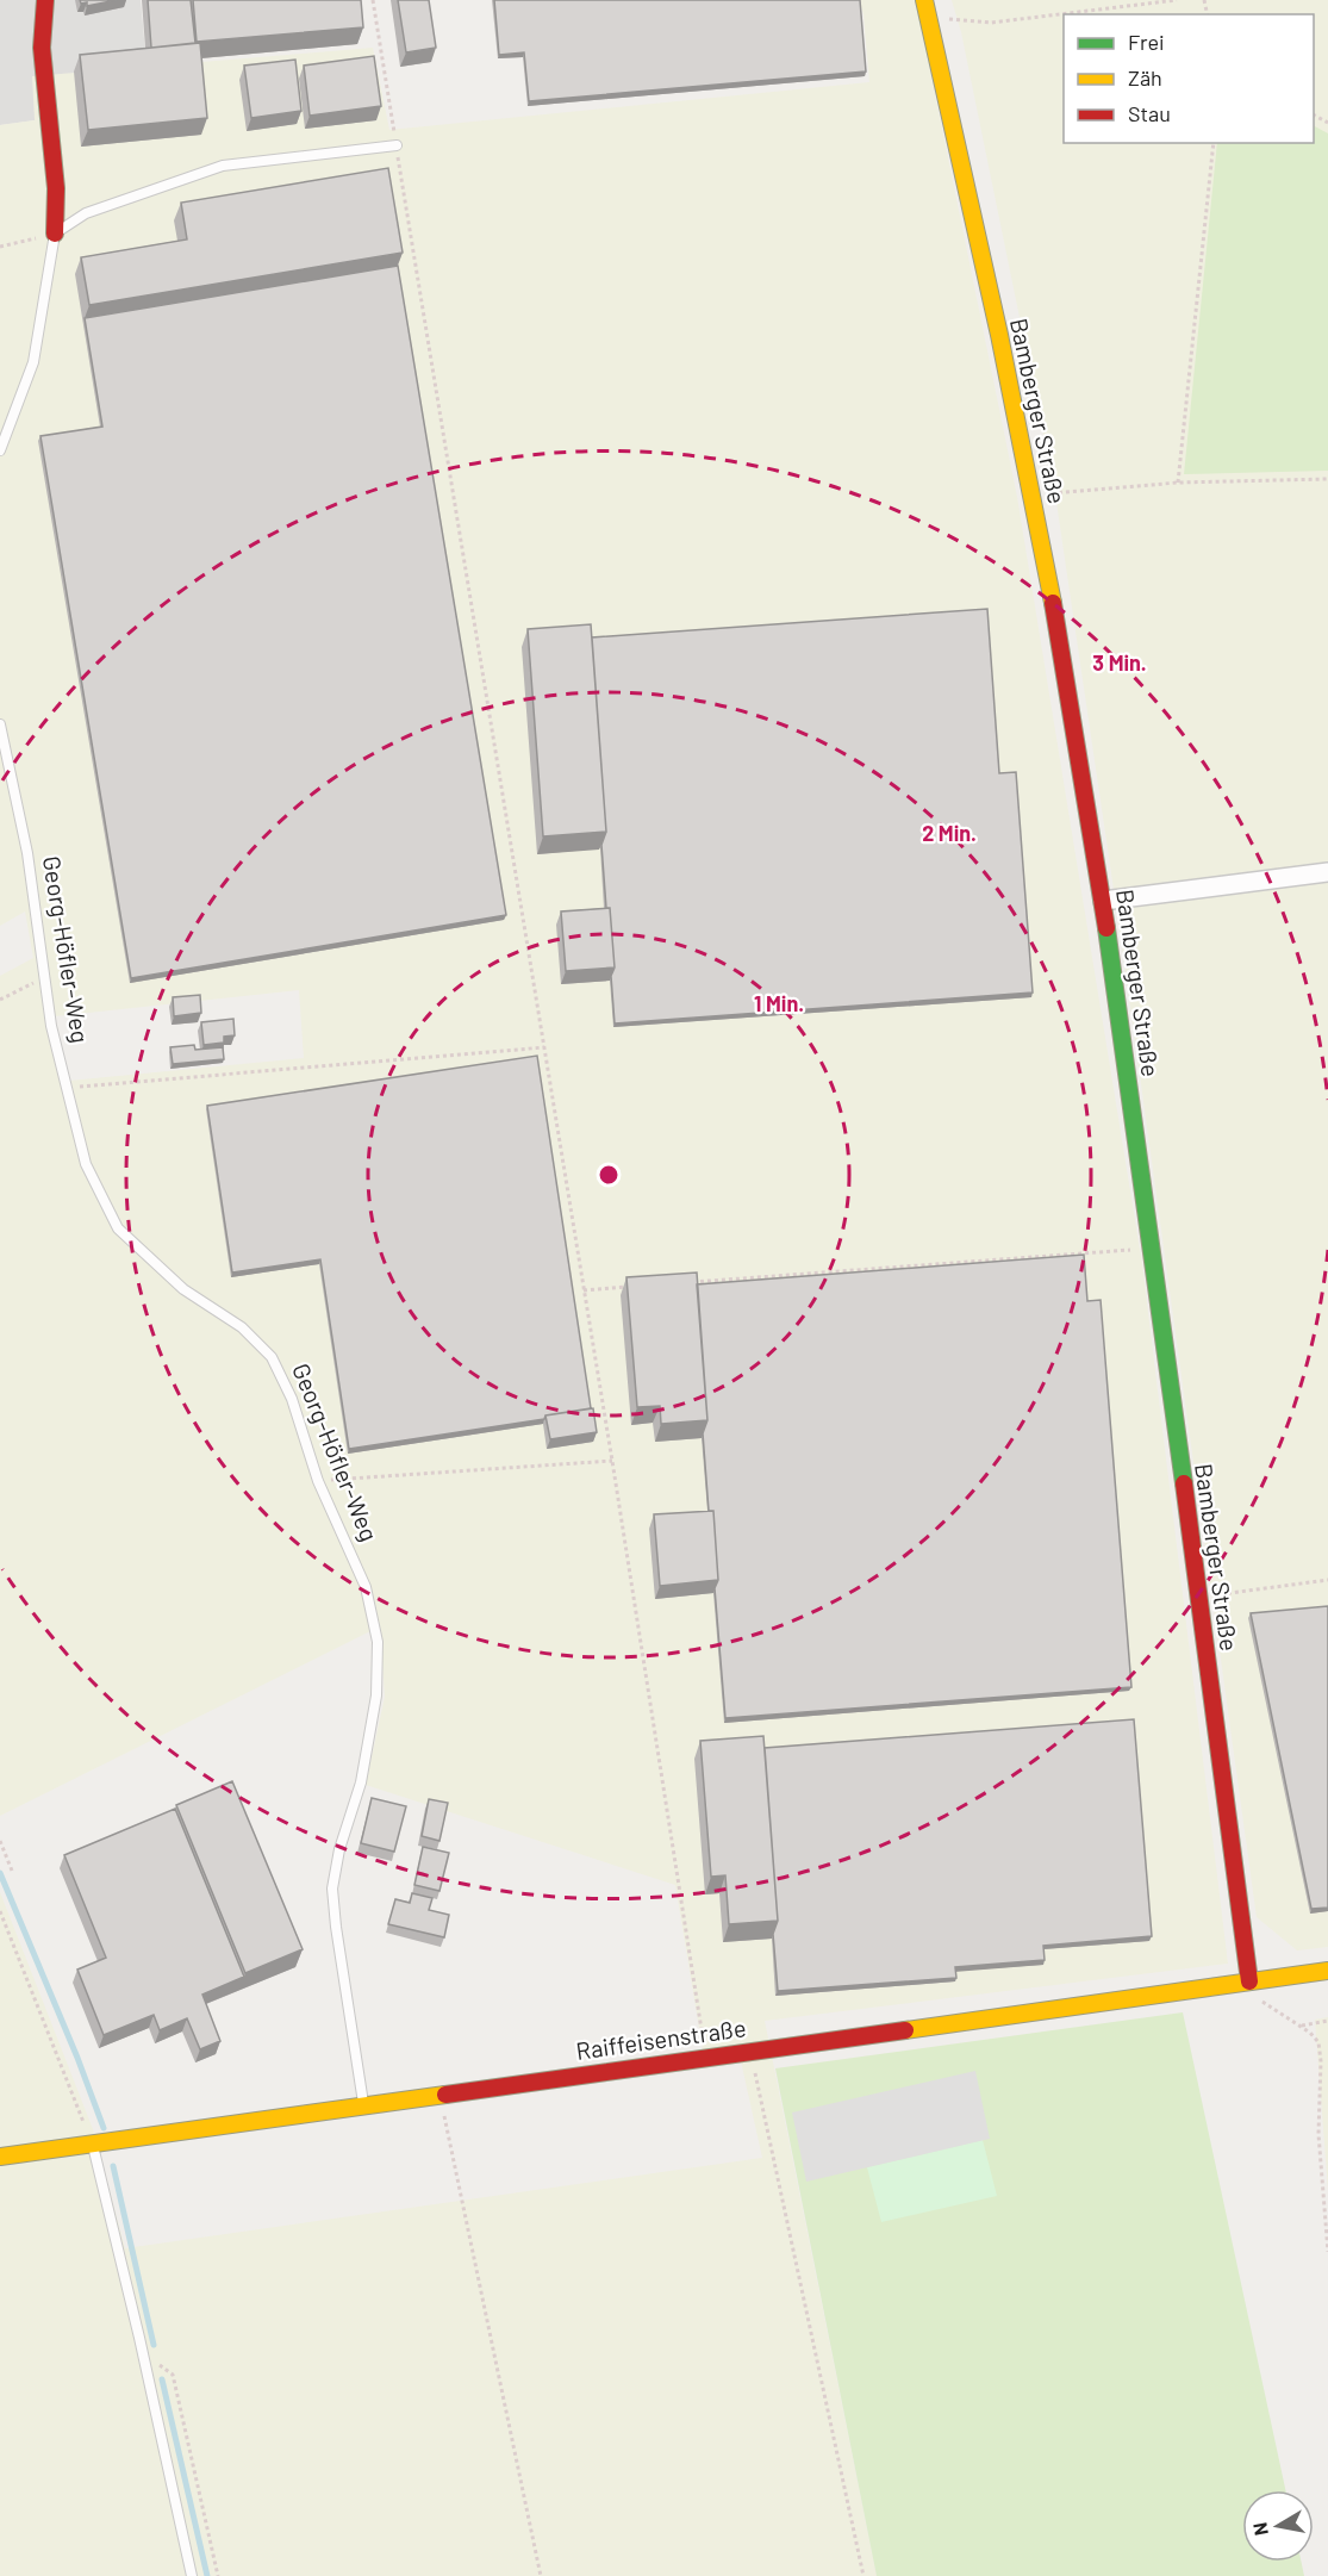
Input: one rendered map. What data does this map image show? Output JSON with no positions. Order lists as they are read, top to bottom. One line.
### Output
{"streets":{"street":["Bamberger Straße","Raiffeisenstraße"],"lane":["Georg-Höfler-Weg"]},"crossings":[["Bamberger Straße","Raiffeisenstraße"],["Georg-Höfler-Weg","Raiffeisenstraße"]],"legend":["Frei","Zäh","Stau"],"north":"left","rings":["3 Min.","2 Min.","1 Min."]}
